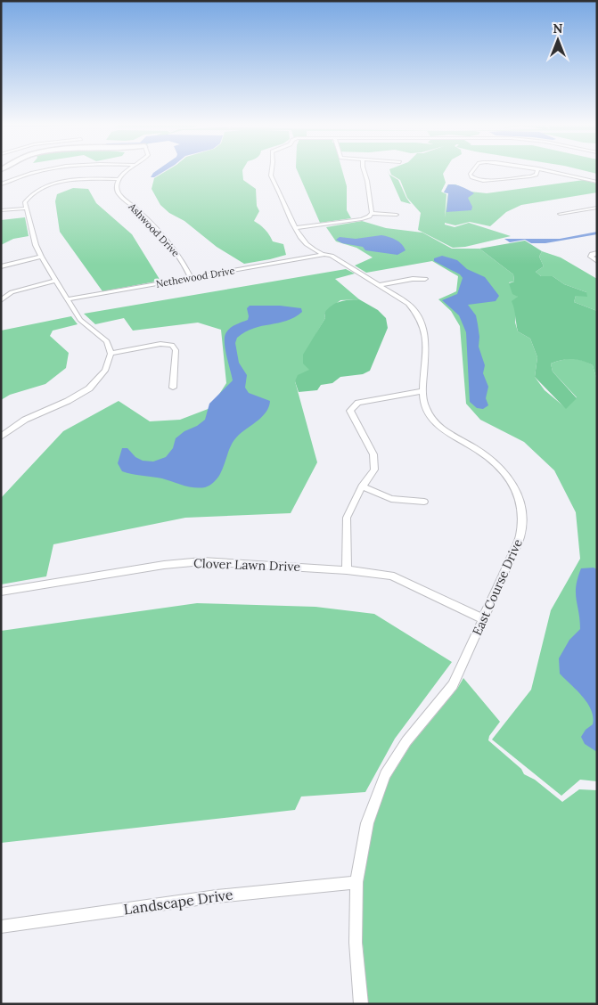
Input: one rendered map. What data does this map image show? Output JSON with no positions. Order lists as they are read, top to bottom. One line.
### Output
{"streets":{"street":["Ashwood Drive","Nethewood Drive","Clover Lawn Drive","East Course Drive","Landscape Drive"]},"crossings":[["Ashwood Drive","Nethewood Drive"],["Nethewood Drive","East Course Drive"],["Clover Lawn Drive","East Course Drive"],["East Course Drive","Landscape Drive"]],"north":"top"}
